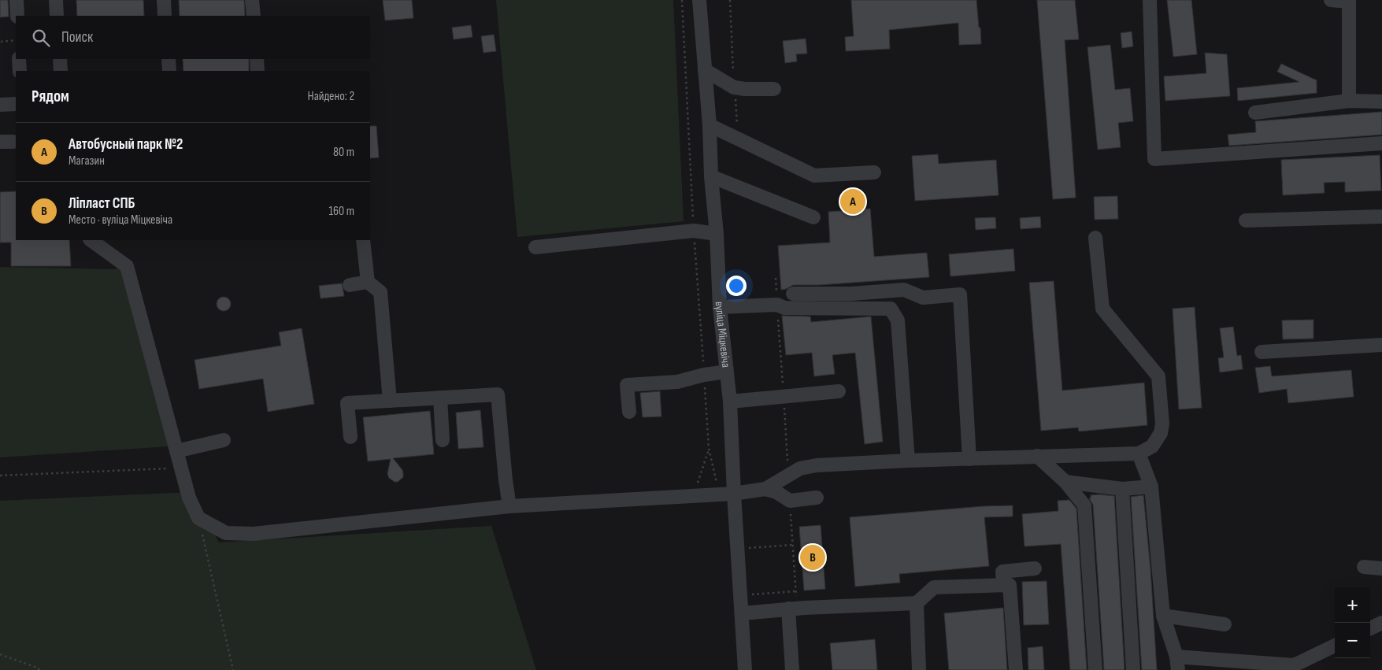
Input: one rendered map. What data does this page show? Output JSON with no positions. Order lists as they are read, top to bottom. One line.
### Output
{"streets":{"street":["вуліца Міцкевіча"]},"page":{"search":"Поиск","heading":["Рядом","Найдено: 2"],"list":[{"mark":"A","name":"Автобусный парк №2","note":"Магазин","value":"80 m"},{"mark":"B","name":"Ліпласт СПБ","note":"Место · вуліца Міцкевіча","value":"160 m"}],"pins":["A","B"],"map_buttons":["+","−"]}}
